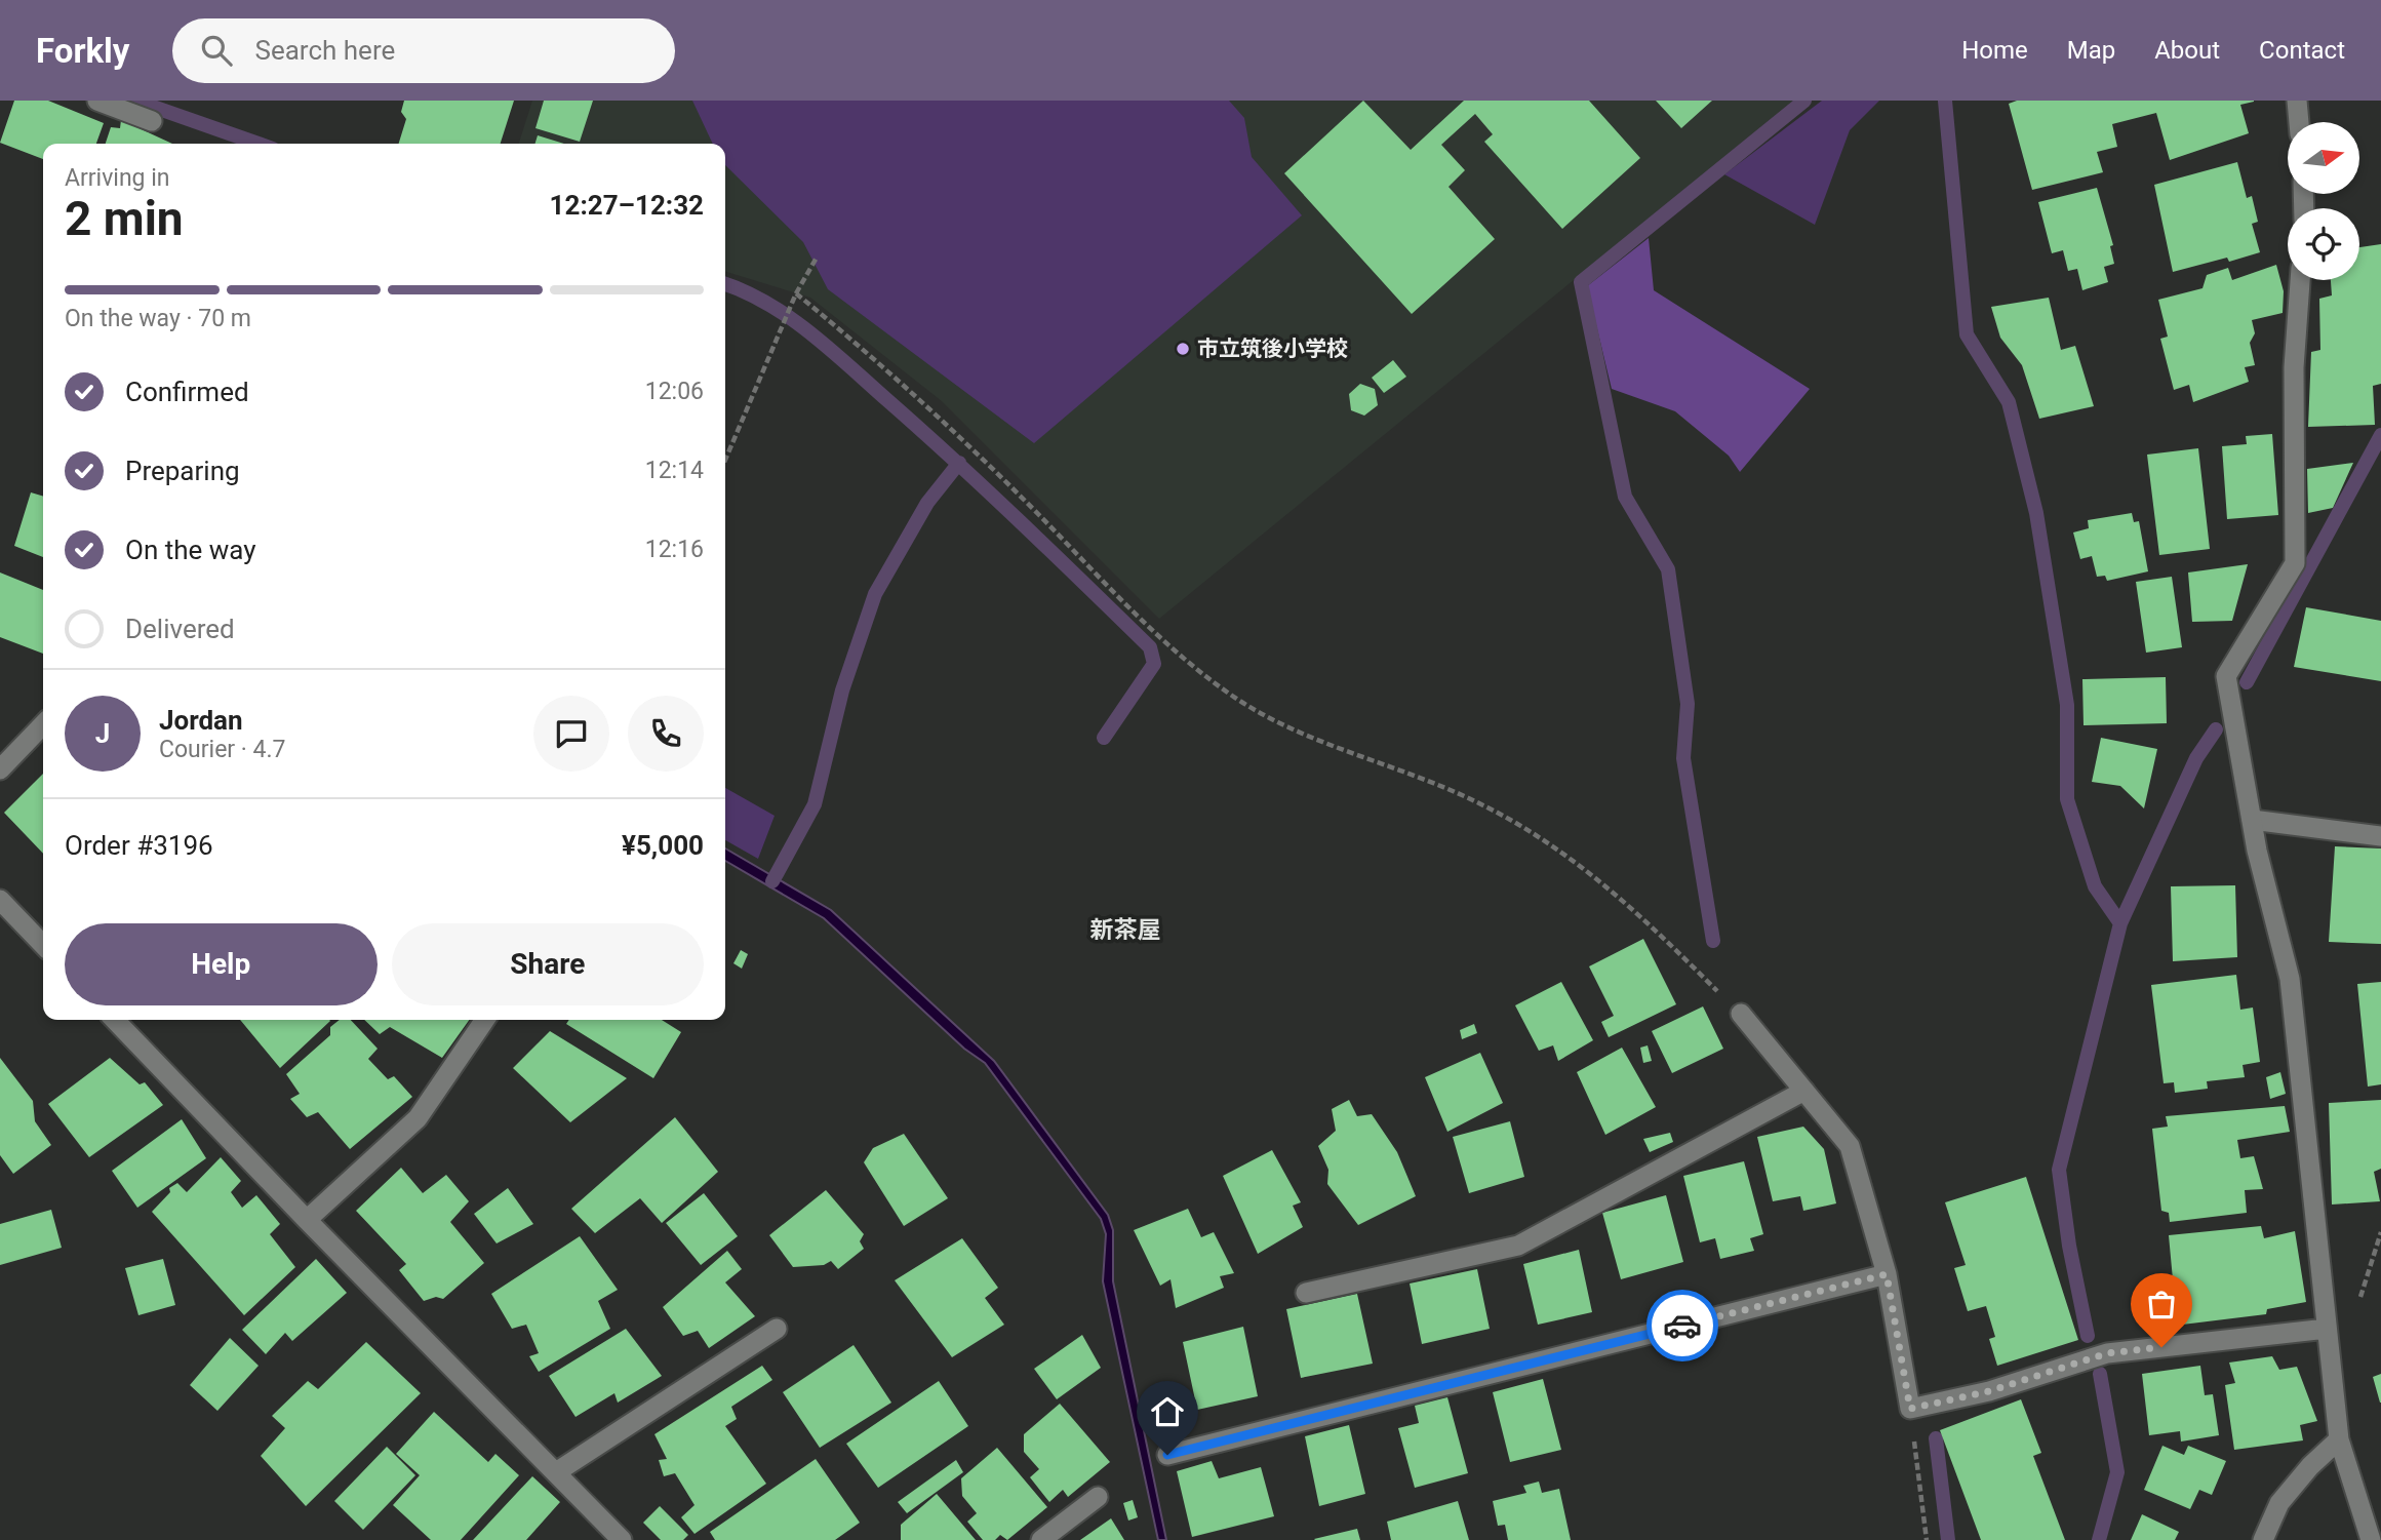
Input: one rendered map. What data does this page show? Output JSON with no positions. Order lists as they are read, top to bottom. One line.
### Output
{"districts":["新茶屋"],"places":["市立筑後小学校"],"north":"right","page":{"header":"Forkly","search":"Search here","nav":["Home","Map","About","Contact"],"heading":["2 min","Arriving in","12:27–12:32"],"panel":["Jordan","Courier · 4.7","Order #3196","¥5,000"],"bar":"On the way · 70 m","list":[["Confirmed","12:06"],["Preparing","12:14"],["On the way","12:16"],"Delivered"],"round":"J","buttons":["Help","Share"]}}
